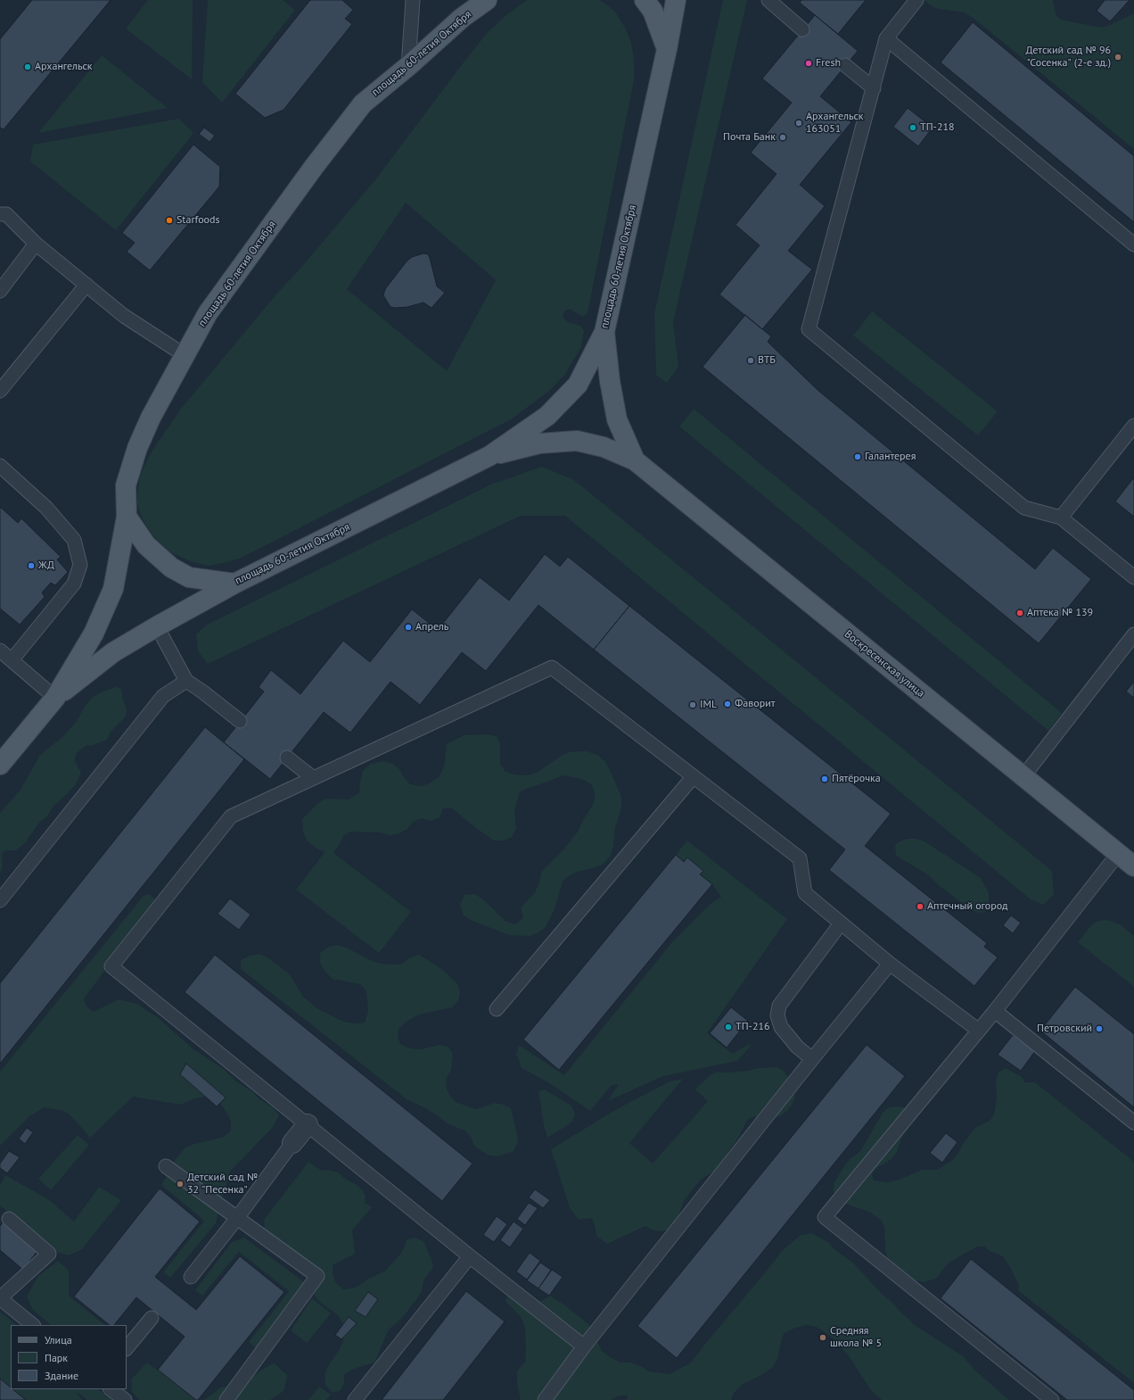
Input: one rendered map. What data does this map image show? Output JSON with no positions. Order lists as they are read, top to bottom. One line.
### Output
{"streets":{"main road":["площадь 60-летия Октября","Воскресенская улица"]},"crossings":[["площадь 60-летия Октября","Воскресенская улица"]],"places":["Детский сад № 96 \"Сосенка\" (2-е зд.)","Fresh","Архангельск","Архангельск 163051","ТП-218","Почта Банк","Starfoods","ВТБ","Галантерея","ЖД","Аптека № 139","Апрель","Фаворит","IML","Пятёрочка","Аптечный огород","ТП-216","Петровский","Детский сад № 32 \"Песенка\"","Средняя школа № 5"],"legend":["Улица","Парк","Здание"]}
